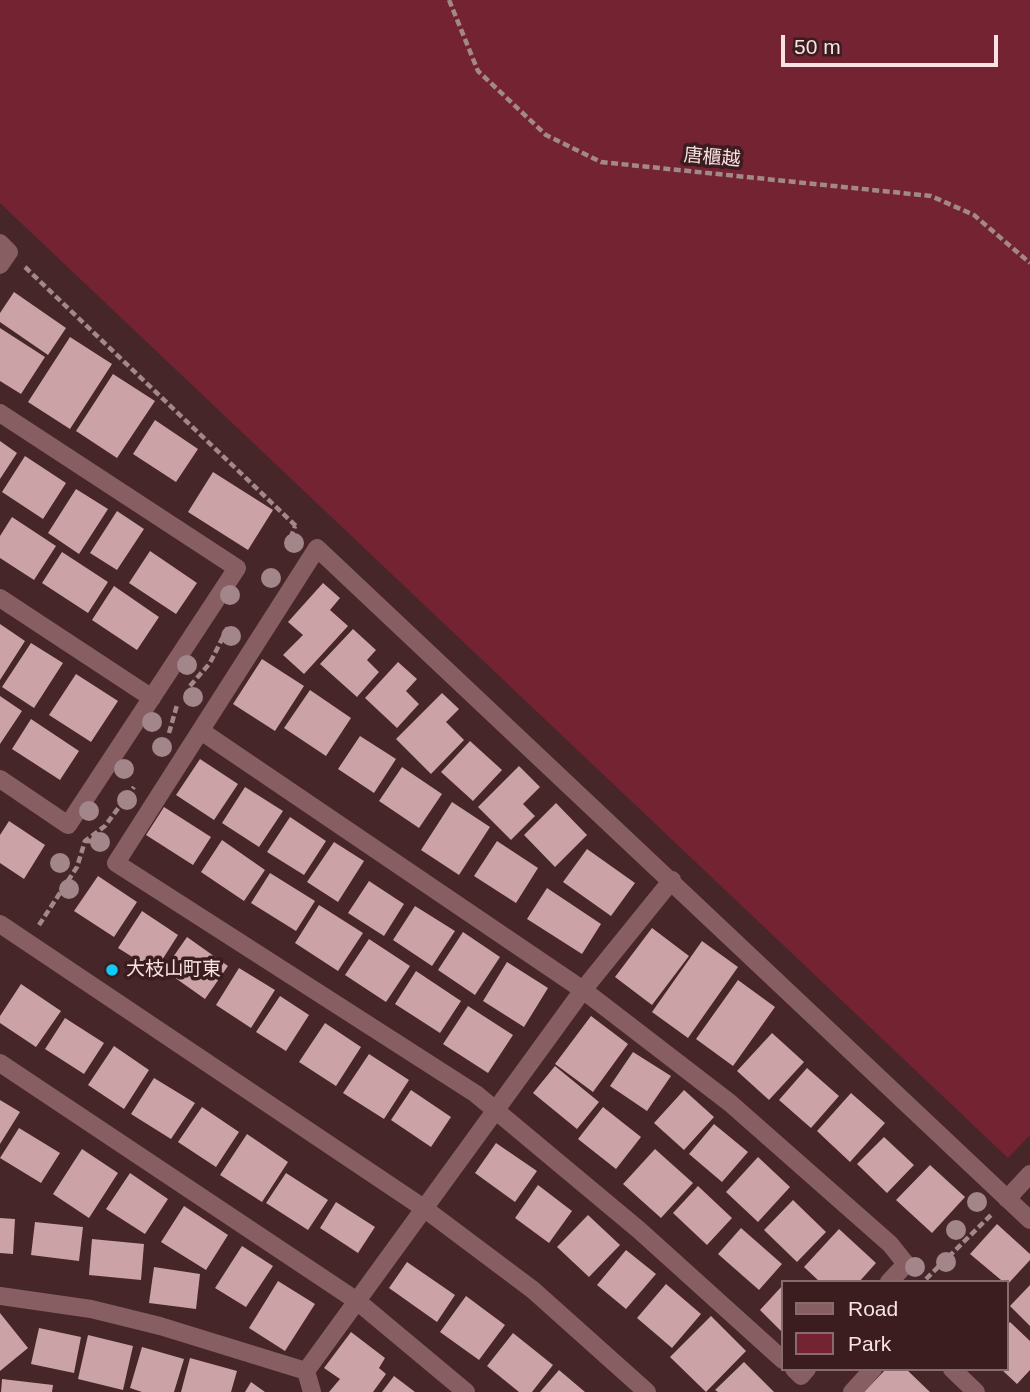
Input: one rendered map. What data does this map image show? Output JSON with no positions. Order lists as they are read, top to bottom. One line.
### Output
{"streets":{"path":["唐櫃越"]},"places":["大枝山町東"],"legend":["Road","Park"],"scale_bar":"50 m"}
